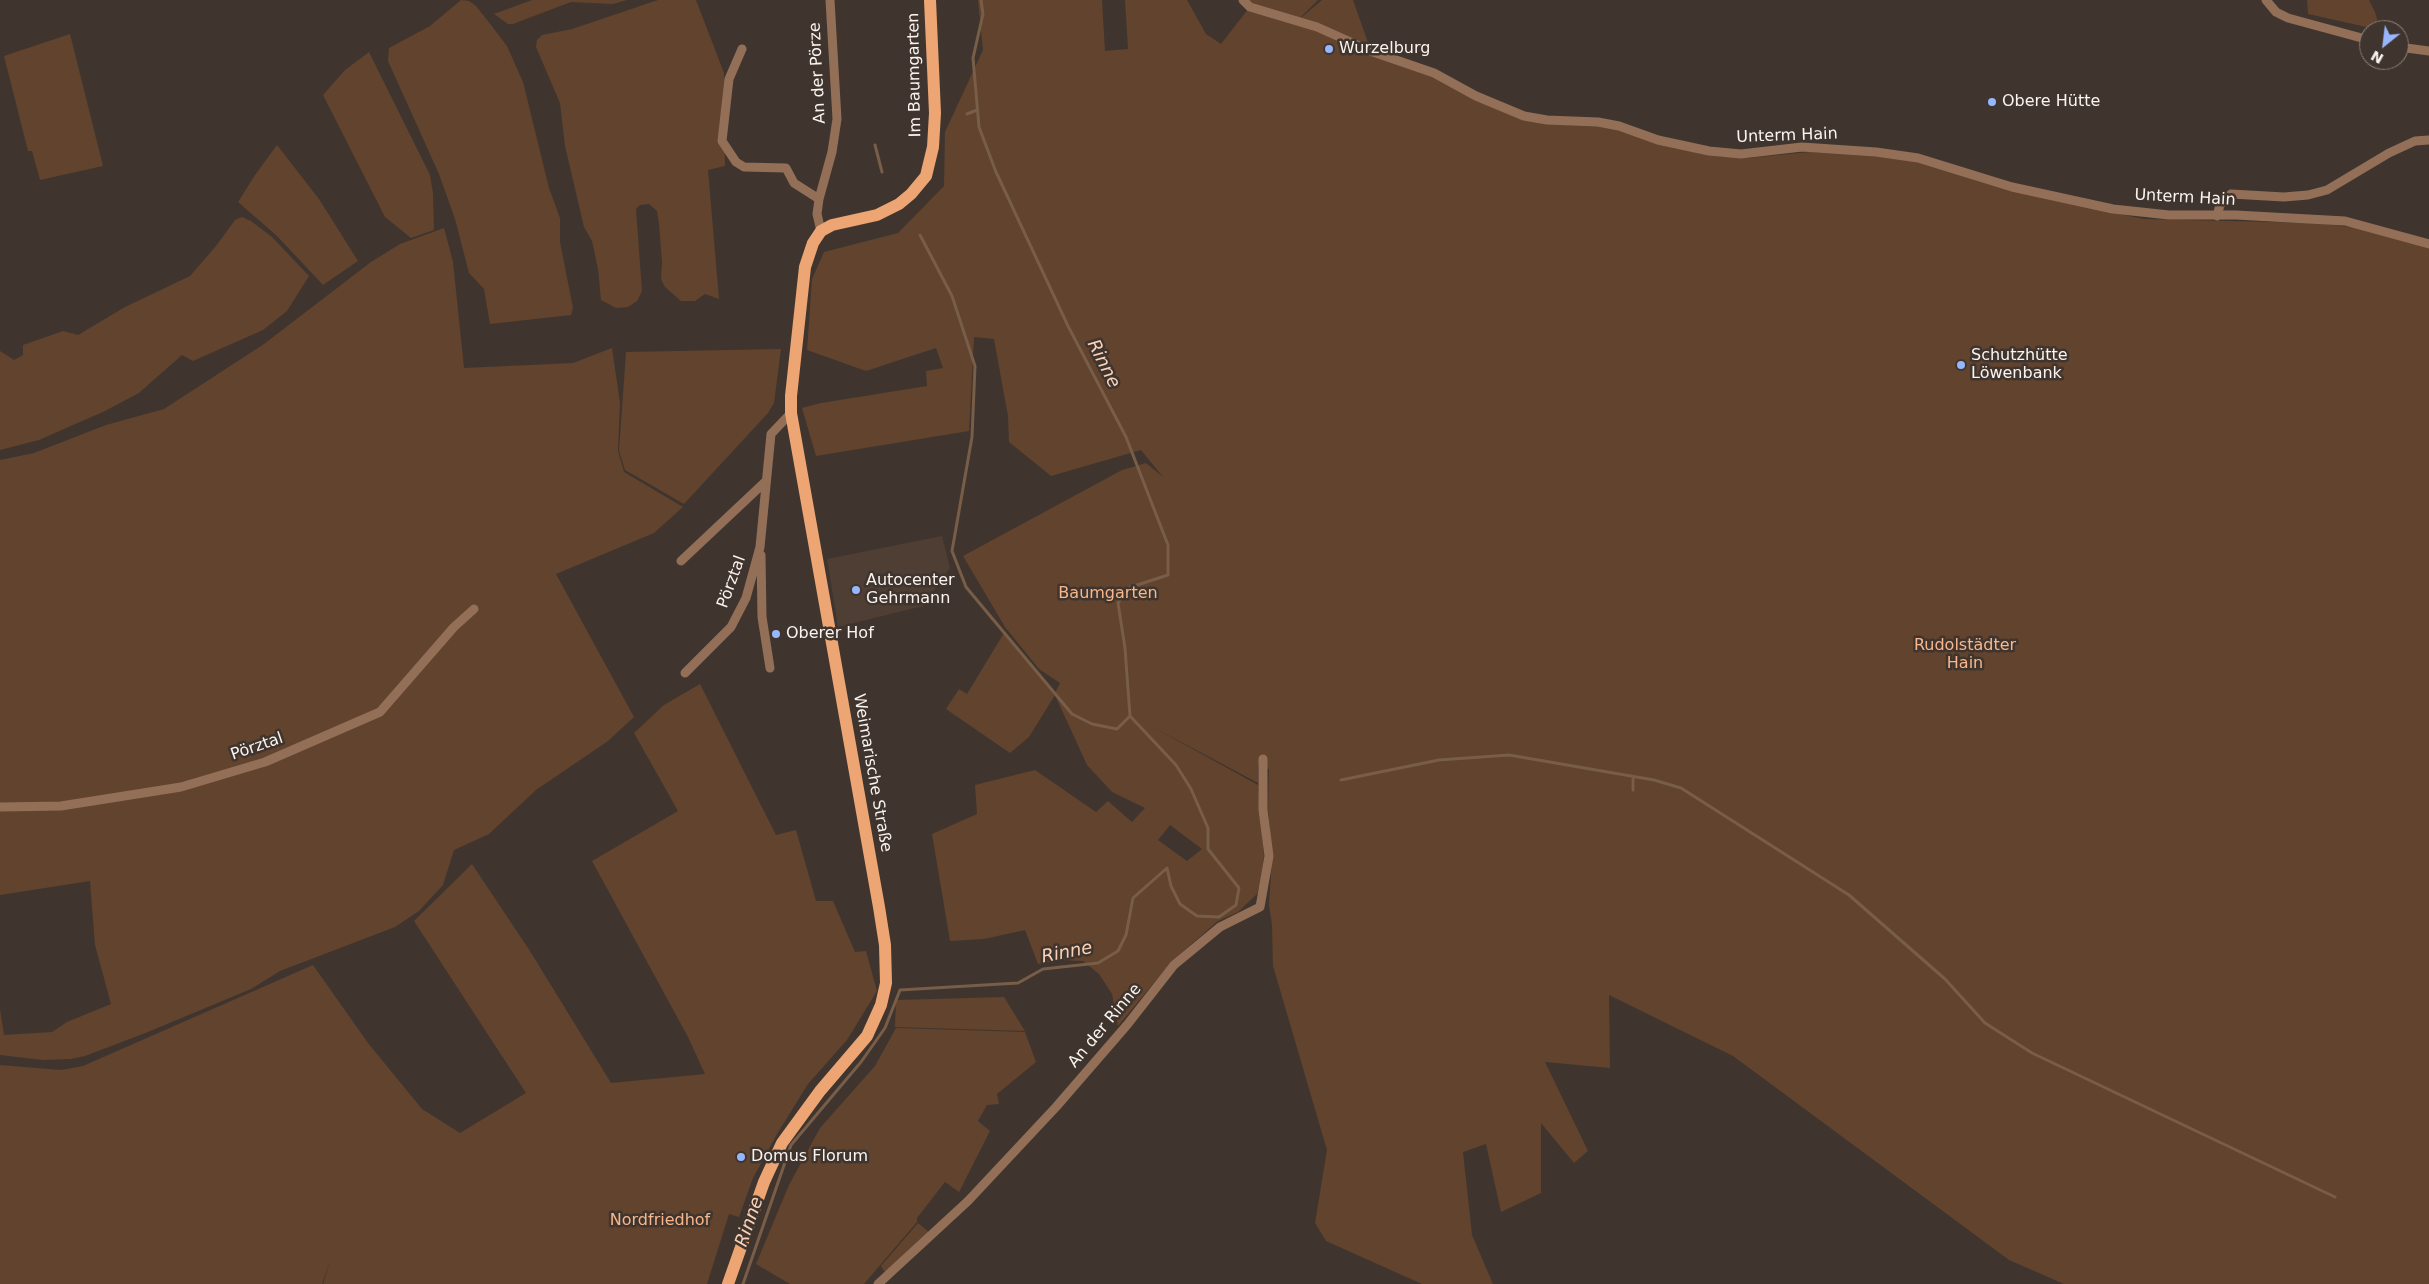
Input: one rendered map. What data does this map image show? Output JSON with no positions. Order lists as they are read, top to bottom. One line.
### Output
{"streets":{"main road":["Im Baumgarten","Weimarische Straße"],"street":["An der Pörze","Unterm Hain","Pörztal","An der Rinne"]},"crossings":[["An der Pörze","Im Baumgarten"],["An der Pörze","Weimarische Straße"],["Im Baumgarten","Weimarische Straße"],["Pörztal","Weimarische Straße"]],"water":["Rinne"],"parks":["Baumgarten","Rudolstädter Hain","Nordfriedhof"],"places":["Wurzelburg","Obere Hütte","Schutzhütte Löwenbank","Autocenter Gehrmann","Oberer Hof","Domus Florum"],"north":"bottom left"}
